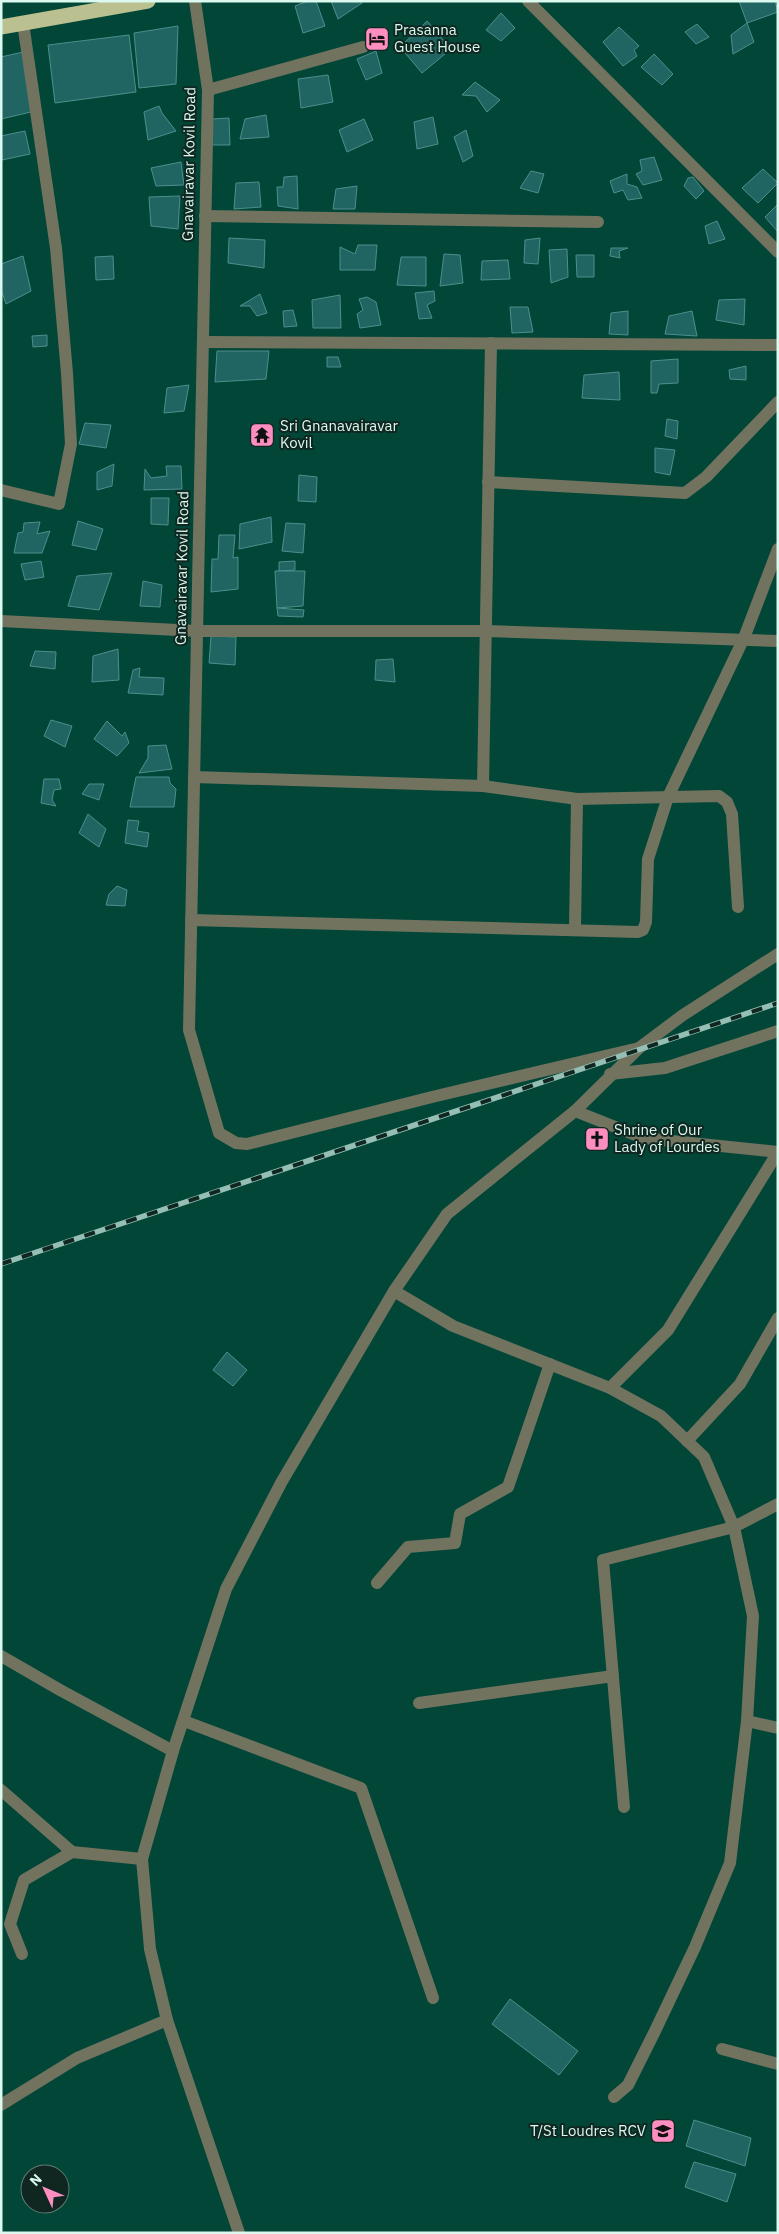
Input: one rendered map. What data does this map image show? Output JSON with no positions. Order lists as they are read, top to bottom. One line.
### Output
{"streets":{"street":["Gnavairavar Kovil Road"]},"places":{"hotel":["Prasanna Guest House"],"temple":["Sri Gnanavairavar Kovil"],"church":["Shrine of Our Lady of Lourdes"],"school or university":["T/St Loudres RCV"]},"north":"top left"}
